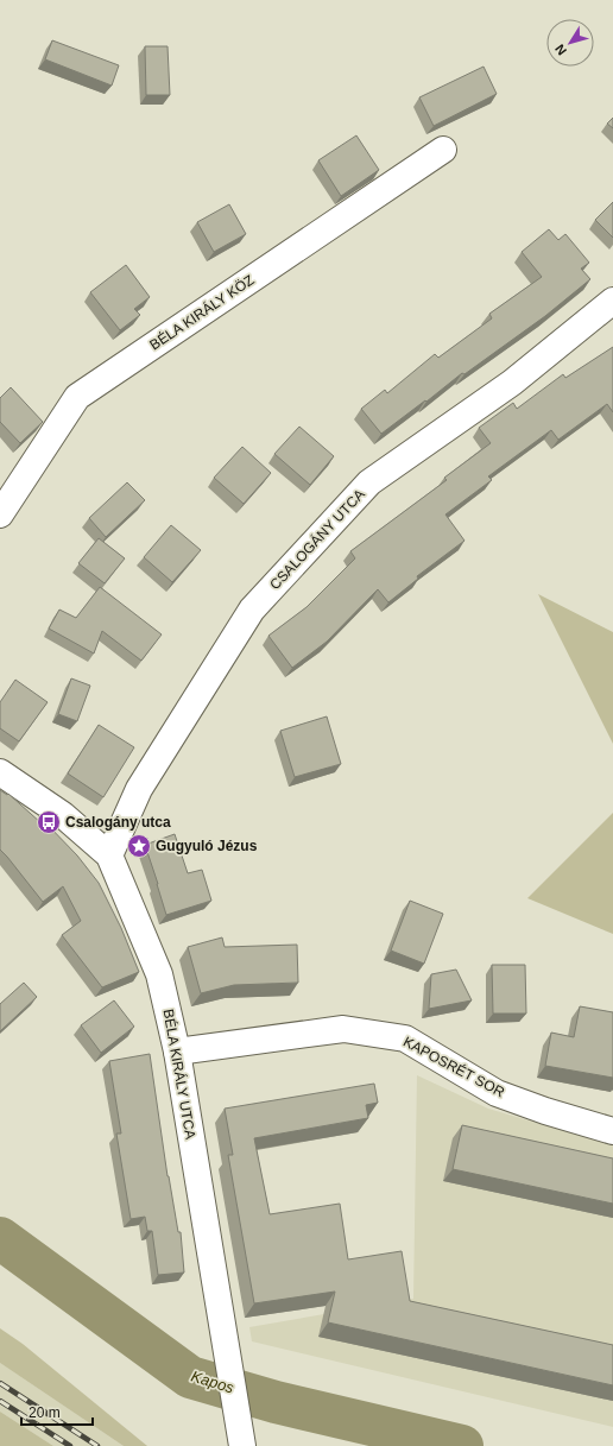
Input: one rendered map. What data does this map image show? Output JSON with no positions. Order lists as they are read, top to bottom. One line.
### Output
{"streets":{"street":["BÉLA KIRÁLY KÖZ","CSALOGÁNY UTCA","KAPOSRÉT SOR","BÉLA KIRÁLY UTCA"]},"crossings":[["CSALOGÁNY UTCA","BÉLA KIRÁLY UTCA"],["KAPOSRÉT SOR","BÉLA KIRÁLY UTCA"]],"water":["Kapos"],"places":{"bus stop":["Csalogány utca"],"place":["Gugyuló Jézus"]},"scale_bar":"20 m","north":"bottom left"}
